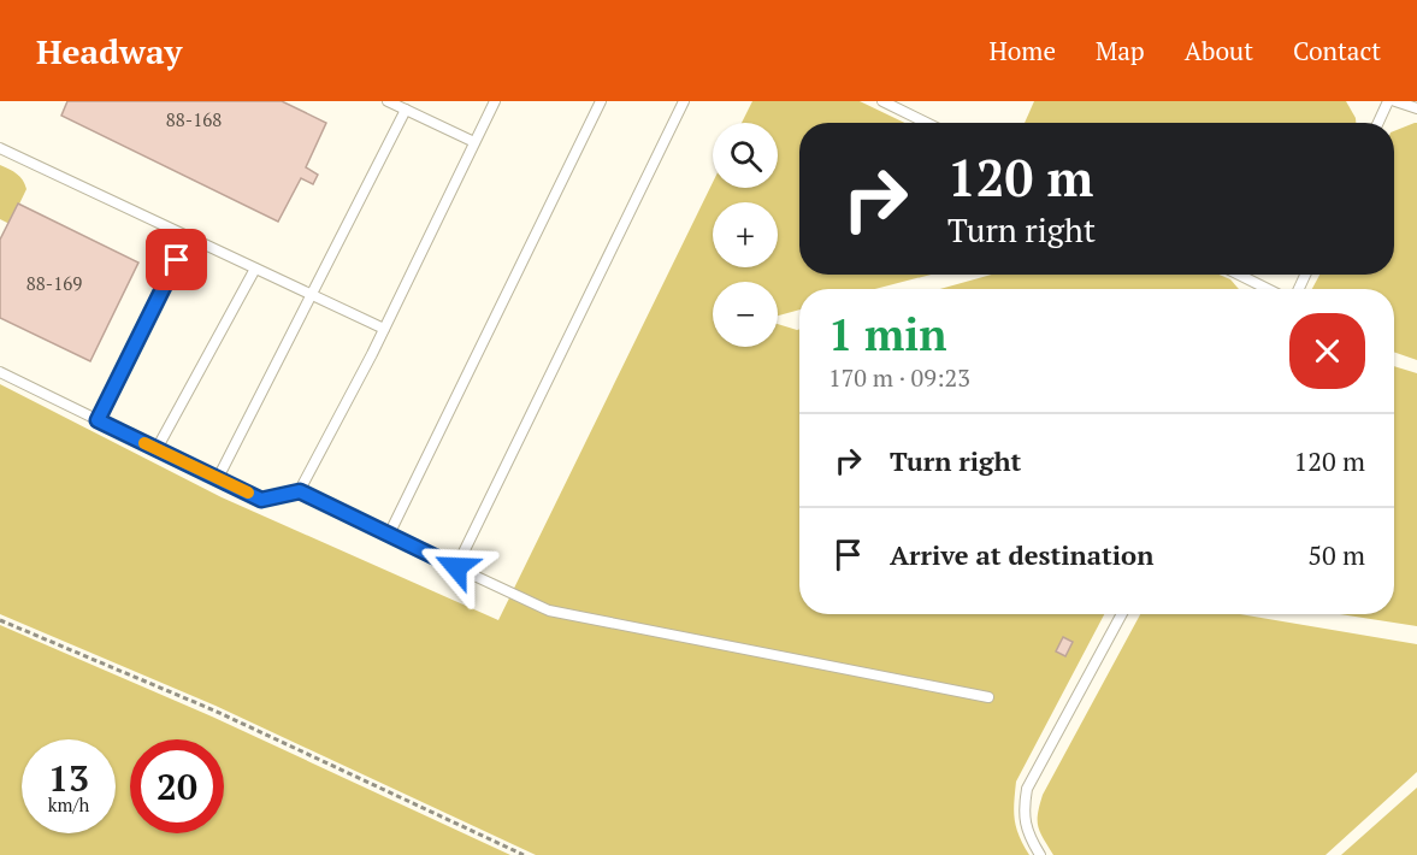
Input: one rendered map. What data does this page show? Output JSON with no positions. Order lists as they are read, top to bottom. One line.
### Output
{"house_numbers":["88-168","88-169"],"page":{"header":"Headway","nav":["Home","Map","About","Contact"],"map_buttons":["+","−"],"turn":["120 m","Turn right"],"heading":["1 min","170 m · 09:23"],"list":[{"name":"Turn right","value":"120 m"},{"name":"Arrive at destination","value":"50 m"}],"speed":"13 km/h","limit":"20"}}
